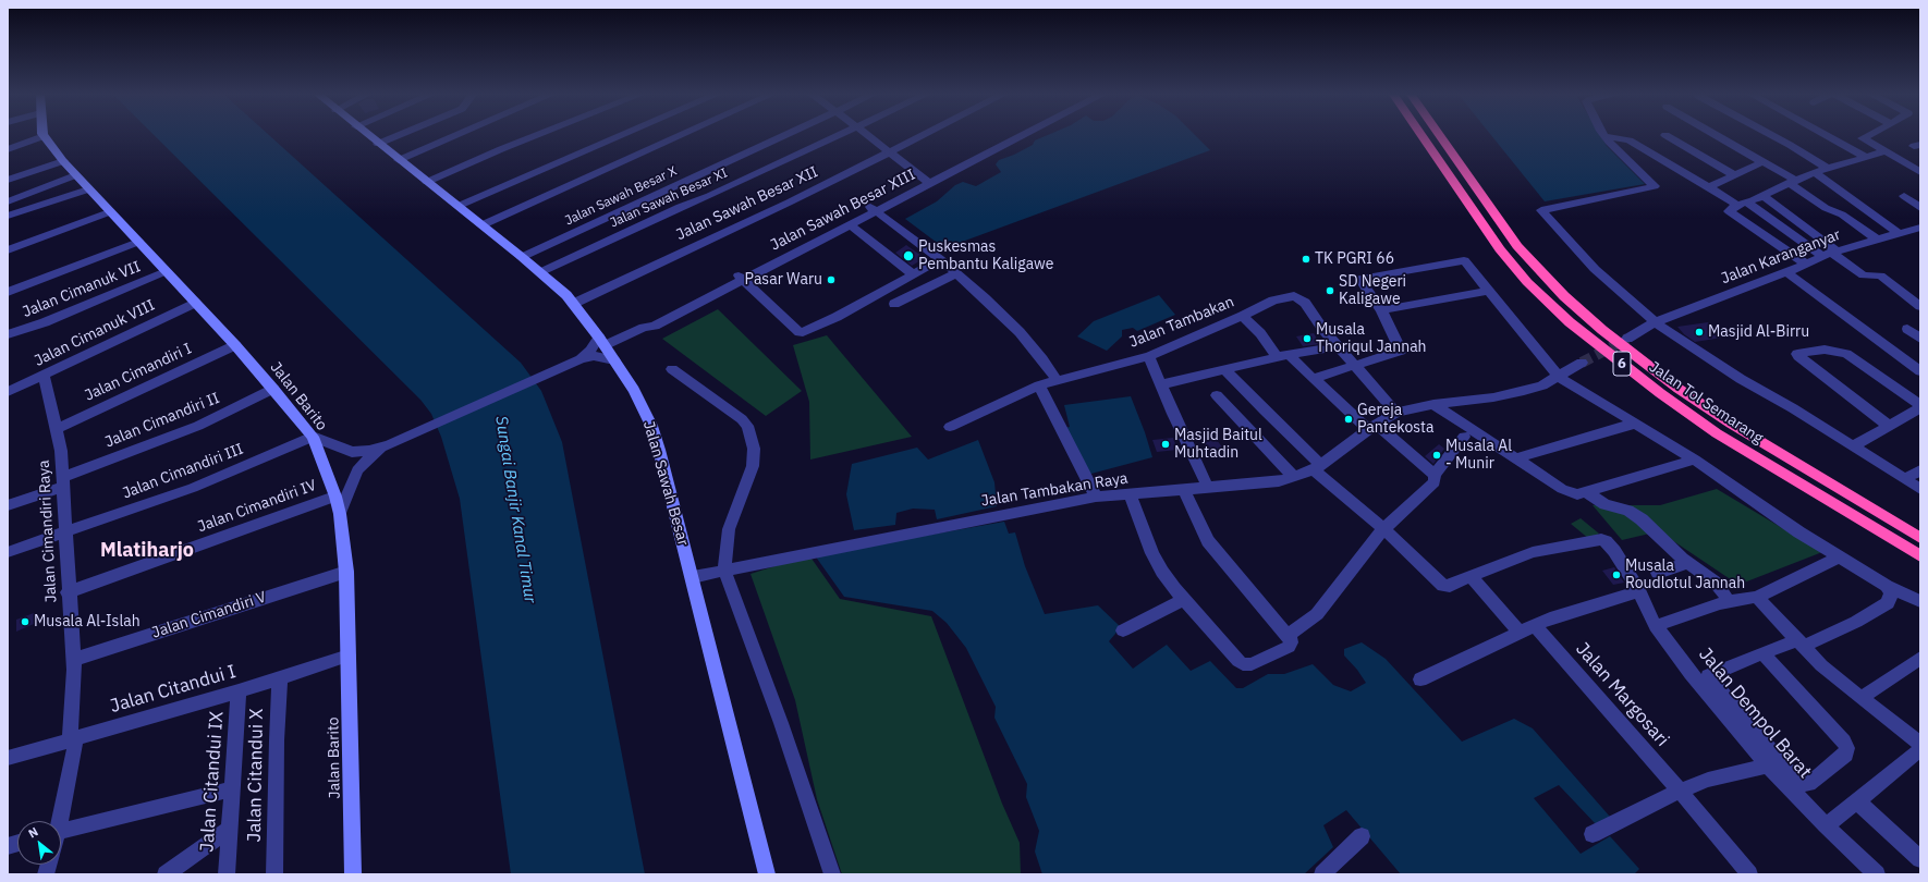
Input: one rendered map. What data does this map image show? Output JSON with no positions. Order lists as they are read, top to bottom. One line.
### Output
{"streets":{"highway":["6","Jalan Tol Semarang"],"street":["Jalan Sawah Besar X","Jalan Sawah Besar XI","Jalan Sawah Besar XII","Jalan Sawah Besar XIII","Jalan Karanganyar","Jalan Cimanuk VII","Jalan Tambakan","Jalan Cimanuk VIII","Jalan Cimandiri I","Jalan Barito","Jalan Cimandiri II","Jalan Cimandiri III","Jalan Sawah Besar","Jalan Tambakan Raya","Jalan Cimandiri IV","Jalan Cimandiri Raya","Jalan Cimandiri V","Jalan Citandui I","Jalan Margosari","Jalan Dempol Barat","Jalan Citandui X","Jalan Citandui IX"]},"crossings":[["Jalan Sawah Besar X","Jalan Sawah Besar"],["Jalan Sawah Besar XI","Jalan Sawah Besar"],["Jalan Sawah Besar XII","Jalan Sawah Besar"],["Jalan Sawah Besar XIII","Jalan Sawah Besar"],["Jalan Cimanuk VII","Jalan Barito"],["Jalan Cimanuk VIII","Jalan Barito"],["Jalan Cimanuk VIII","Jalan Cimandiri Raya"],["Jalan Cimandiri I","Jalan Barito"],["Jalan Cimandiri I","Jalan Cimandiri Raya"],["Jalan Barito","Jalan Cimandiri II"],["Jalan Barito","Jalan Cimandiri III"],["Jalan Barito","Jalan Cimandiri IV"],["Jalan Barito","Jalan Cimandiri V"],["Jalan Barito","Jalan Citandui I"],["Jalan Cimandiri II","Jalan Cimandiri Raya"],["Jalan Cimandiri III","Jalan Cimandiri Raya"],["Jalan Sawah Besar","Jalan Tambakan Raya"],["Jalan Cimandiri IV","Jalan Cimandiri Raya"],["Jalan Cimandiri Raya","Jalan Cimandiri V"],["Jalan Cimandiri Raya","Jalan Citandui I"],["Jalan Citandui I","Jalan Citandui X"],["Jalan Citandui I","Jalan Citandui IX"]],"districts":["Mlatiharjo"],"water":["Sungai Banjir Kanal Timur"],"places":["Puskesmas Pembantu Kaligawe","TK PGRI 66","Pasar Waru","SD Negeri Kaligawe","Masjid Al-Birru","Musala Thoriqul Jannah","Gereja Pantekosta","Masjid Baitul Muhtadin","Musala Al - Munir","Musala Roudlotul Jannah","Musala Al-Islah"],"north":"top left"}
